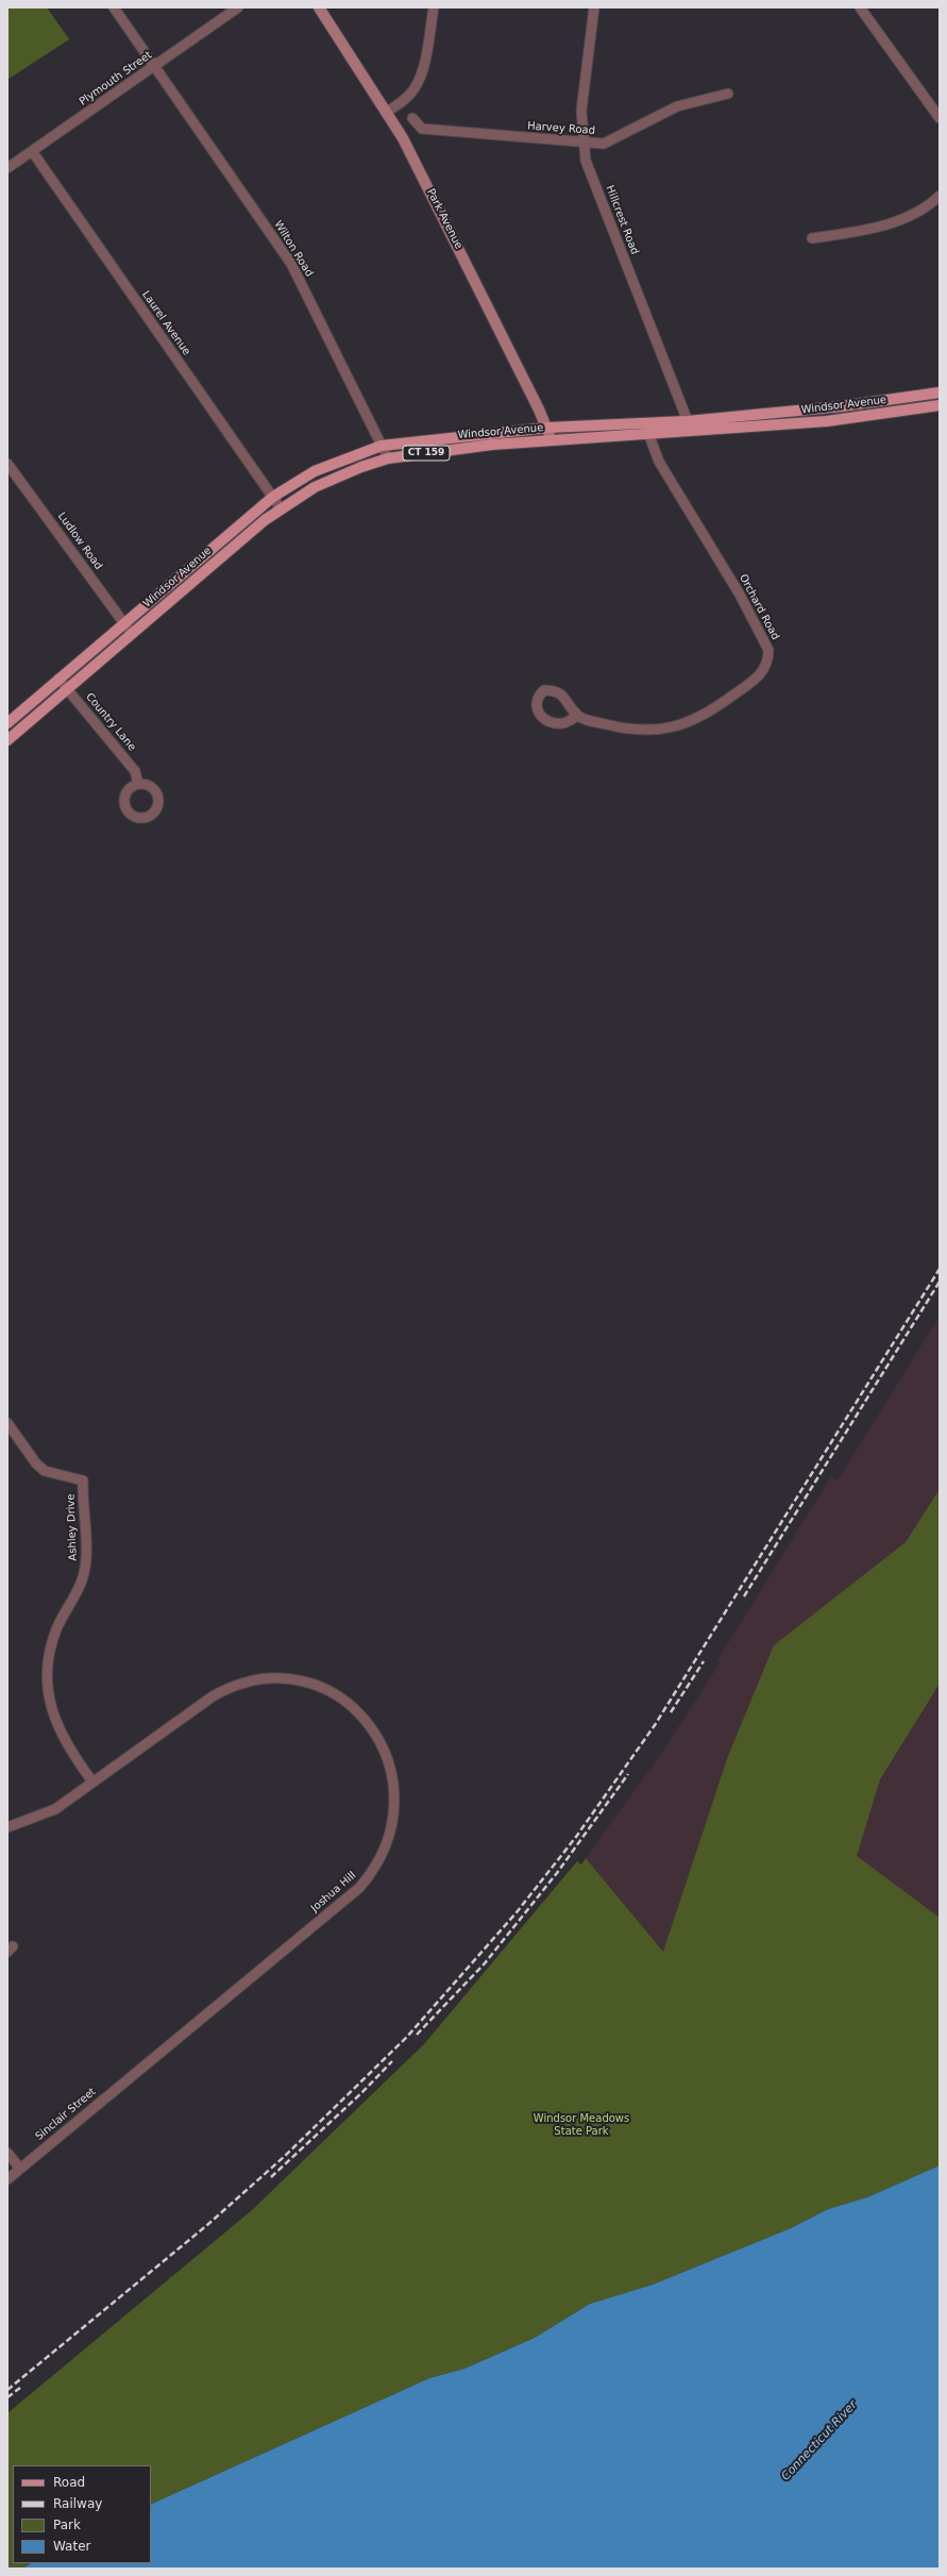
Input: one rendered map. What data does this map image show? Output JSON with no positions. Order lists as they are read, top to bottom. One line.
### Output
{"streets":{"main road":["Park Avenue","Windsor Avenue","CT 159"],"street":["Plymouth Street","Harvey Road","Hillcrest Road","Wilton Road","Laurel Avenue","Ludlow Road","Orchard Road","Country Lane","Ashley Drive","Joshua Hill","Sinclair Street"]},"crossings":[["Plymouth Street","Wilton Road"],["Plymouth Street","Laurel Avenue"],["Harvey Road","Hillcrest Road"],["Park Avenue","Windsor Avenue"],["Hillcrest Road","Windsor Avenue"],["Wilton Road","Windsor Avenue"],["Laurel Avenue","Windsor Avenue"],["Windsor Avenue","Ludlow Road"],["Windsor Avenue","Orchard Road"],["Windsor Avenue","Country Lane"],["Ashley Drive","Joshua Hill"],["Joshua Hill","Sinclair Street"]],"water":["Connecticut River"],"parks":["Windsor Meadows State Park"],"legend":["Road","Railway","Park","Water"]}
